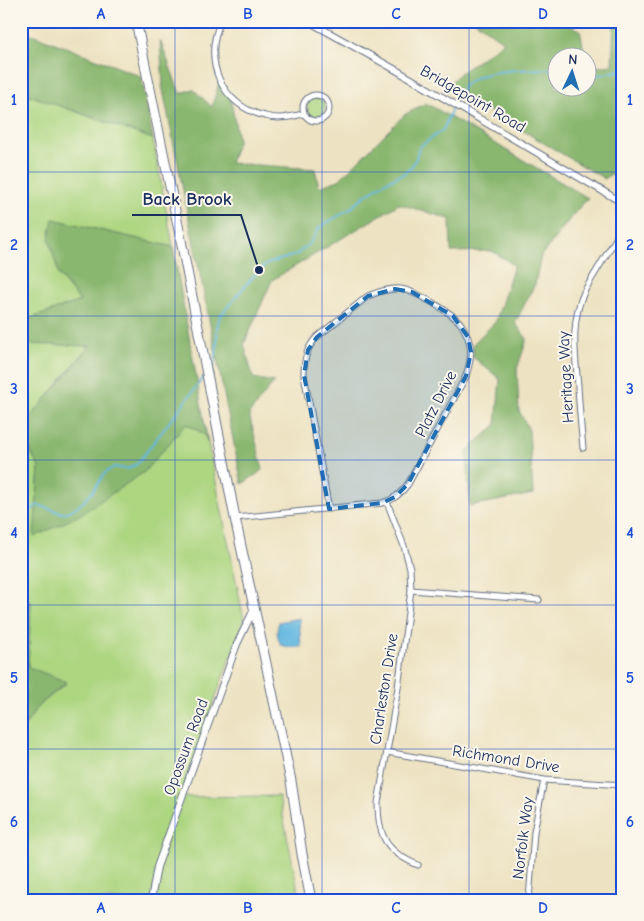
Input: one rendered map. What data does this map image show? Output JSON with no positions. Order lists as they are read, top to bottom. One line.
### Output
{"streets":{"street":["Bridgepoint Road","Heritage Way","Platz Drive","Charleston Drive","Opossum Road","Richmond Drive","Norfolk Way"]},"crossings":[["Platz Drive","Charleston Drive"],["Charleston Drive","Richmond Drive"],["Richmond Drive","Norfolk Way"]],"places":["Back Brook"],"north":"top","grid":{"columns":["A","B","C","D"],"rows":["1","2","3","4","5","6"]}}
